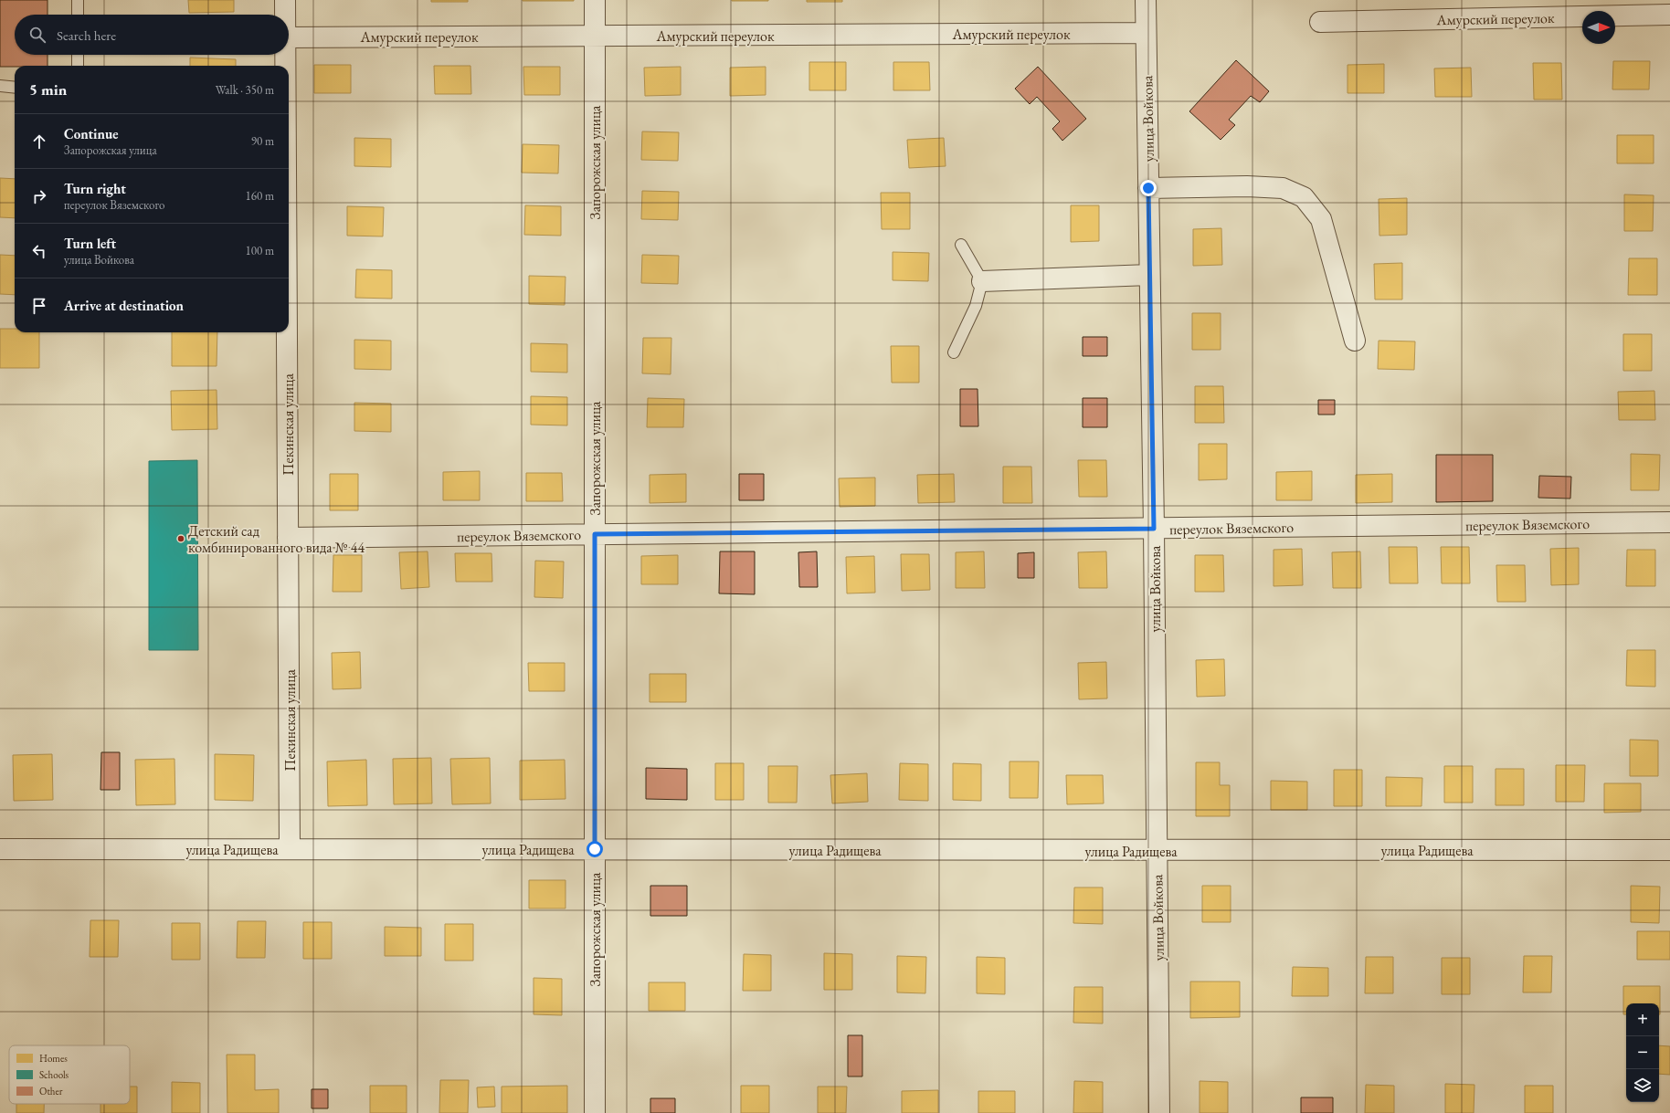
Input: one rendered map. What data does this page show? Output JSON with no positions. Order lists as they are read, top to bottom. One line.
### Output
{"streets":{"street":["Амурский переулок","улица Войкова","Запорожская улица","Пекинская улица","переулок Вяземского","улица Радищева"]},"crossings":[["Амурский переулок","улица Войкова"],["Амурский переулок","Запорожская улица"],["улица Войкова","переулок Вяземского"],["улица Войкова","улица Радищева"],["Запорожская улица","переулок Вяземского"],["Запорожская улица","улица Радищева"],["Пекинская улица","переулок Вяземского"],["Пекинская улица","улица Радищева"]],"places":["Детский сад комбинированного вида № 44"],"legend":["Homes","Schools","Other"],"north":"right","page":{"search":"Search here","heading":["5 min","Walk · 350 m"],"list":[["Continue","Запорожская улица","90 m"],["Turn right","переулок Вяземского","160 m"],["Turn left","улица Войкова","100 m"],"Arrive at destination"],"map_buttons":["+","−"]}}
